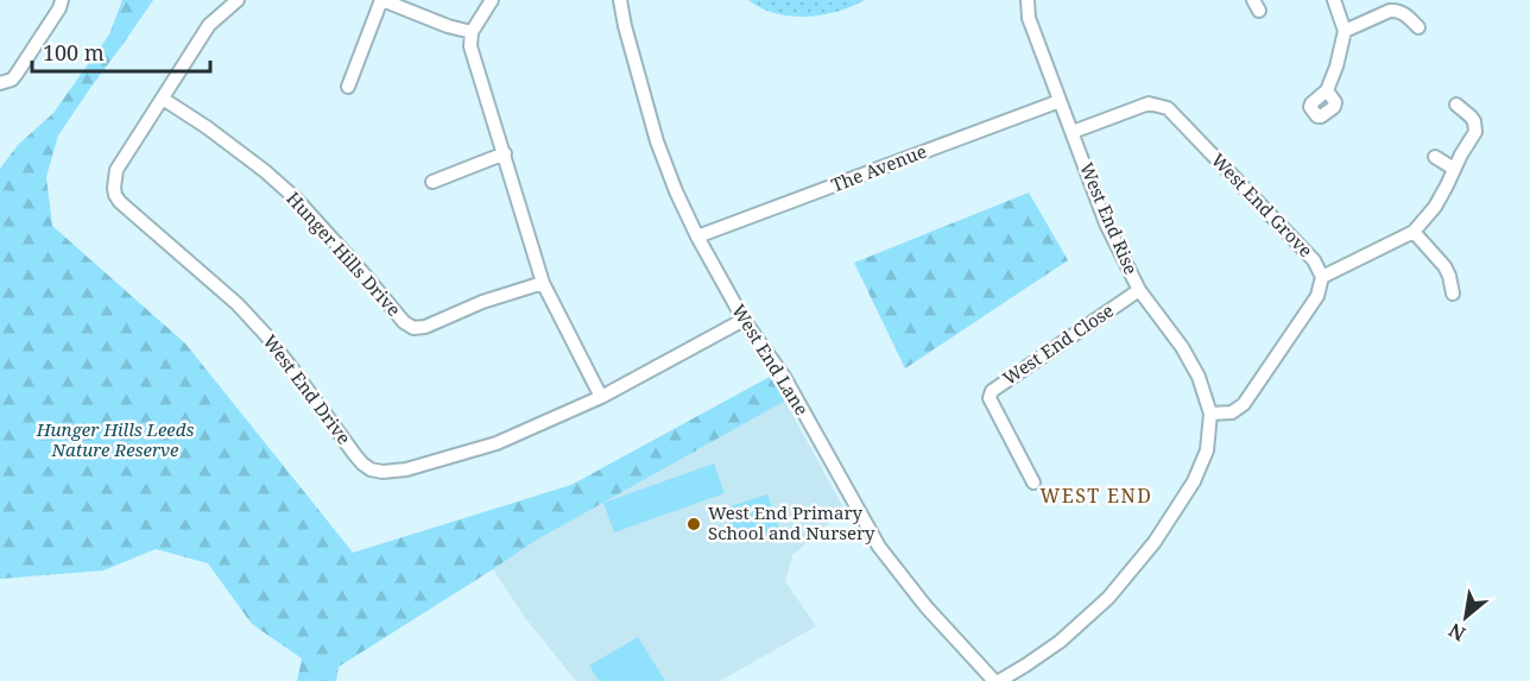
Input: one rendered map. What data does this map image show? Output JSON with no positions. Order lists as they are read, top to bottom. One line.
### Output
{"streets":{"street":["The Avenue","West End Grove","West End Rise","Hunger Hills Drive","West End Close","West End Lane","West End Drive"]},"crossings":[["The Avenue","West End Rise"],["The Avenue","West End Lane"],["West End Grove","West End Rise"],["West End Rise","West End Close"],["West End Rise","West End Lane"],["Hunger Hills Drive","West End Drive"],["West End Lane","West End Drive"]],"districts":["WEST END"],"parks":["Hunger Hills Leeds Nature Reserve"],"places":["West End Primary School and Nursery"],"scale_bar":"100 m","north":"bottom left"}
